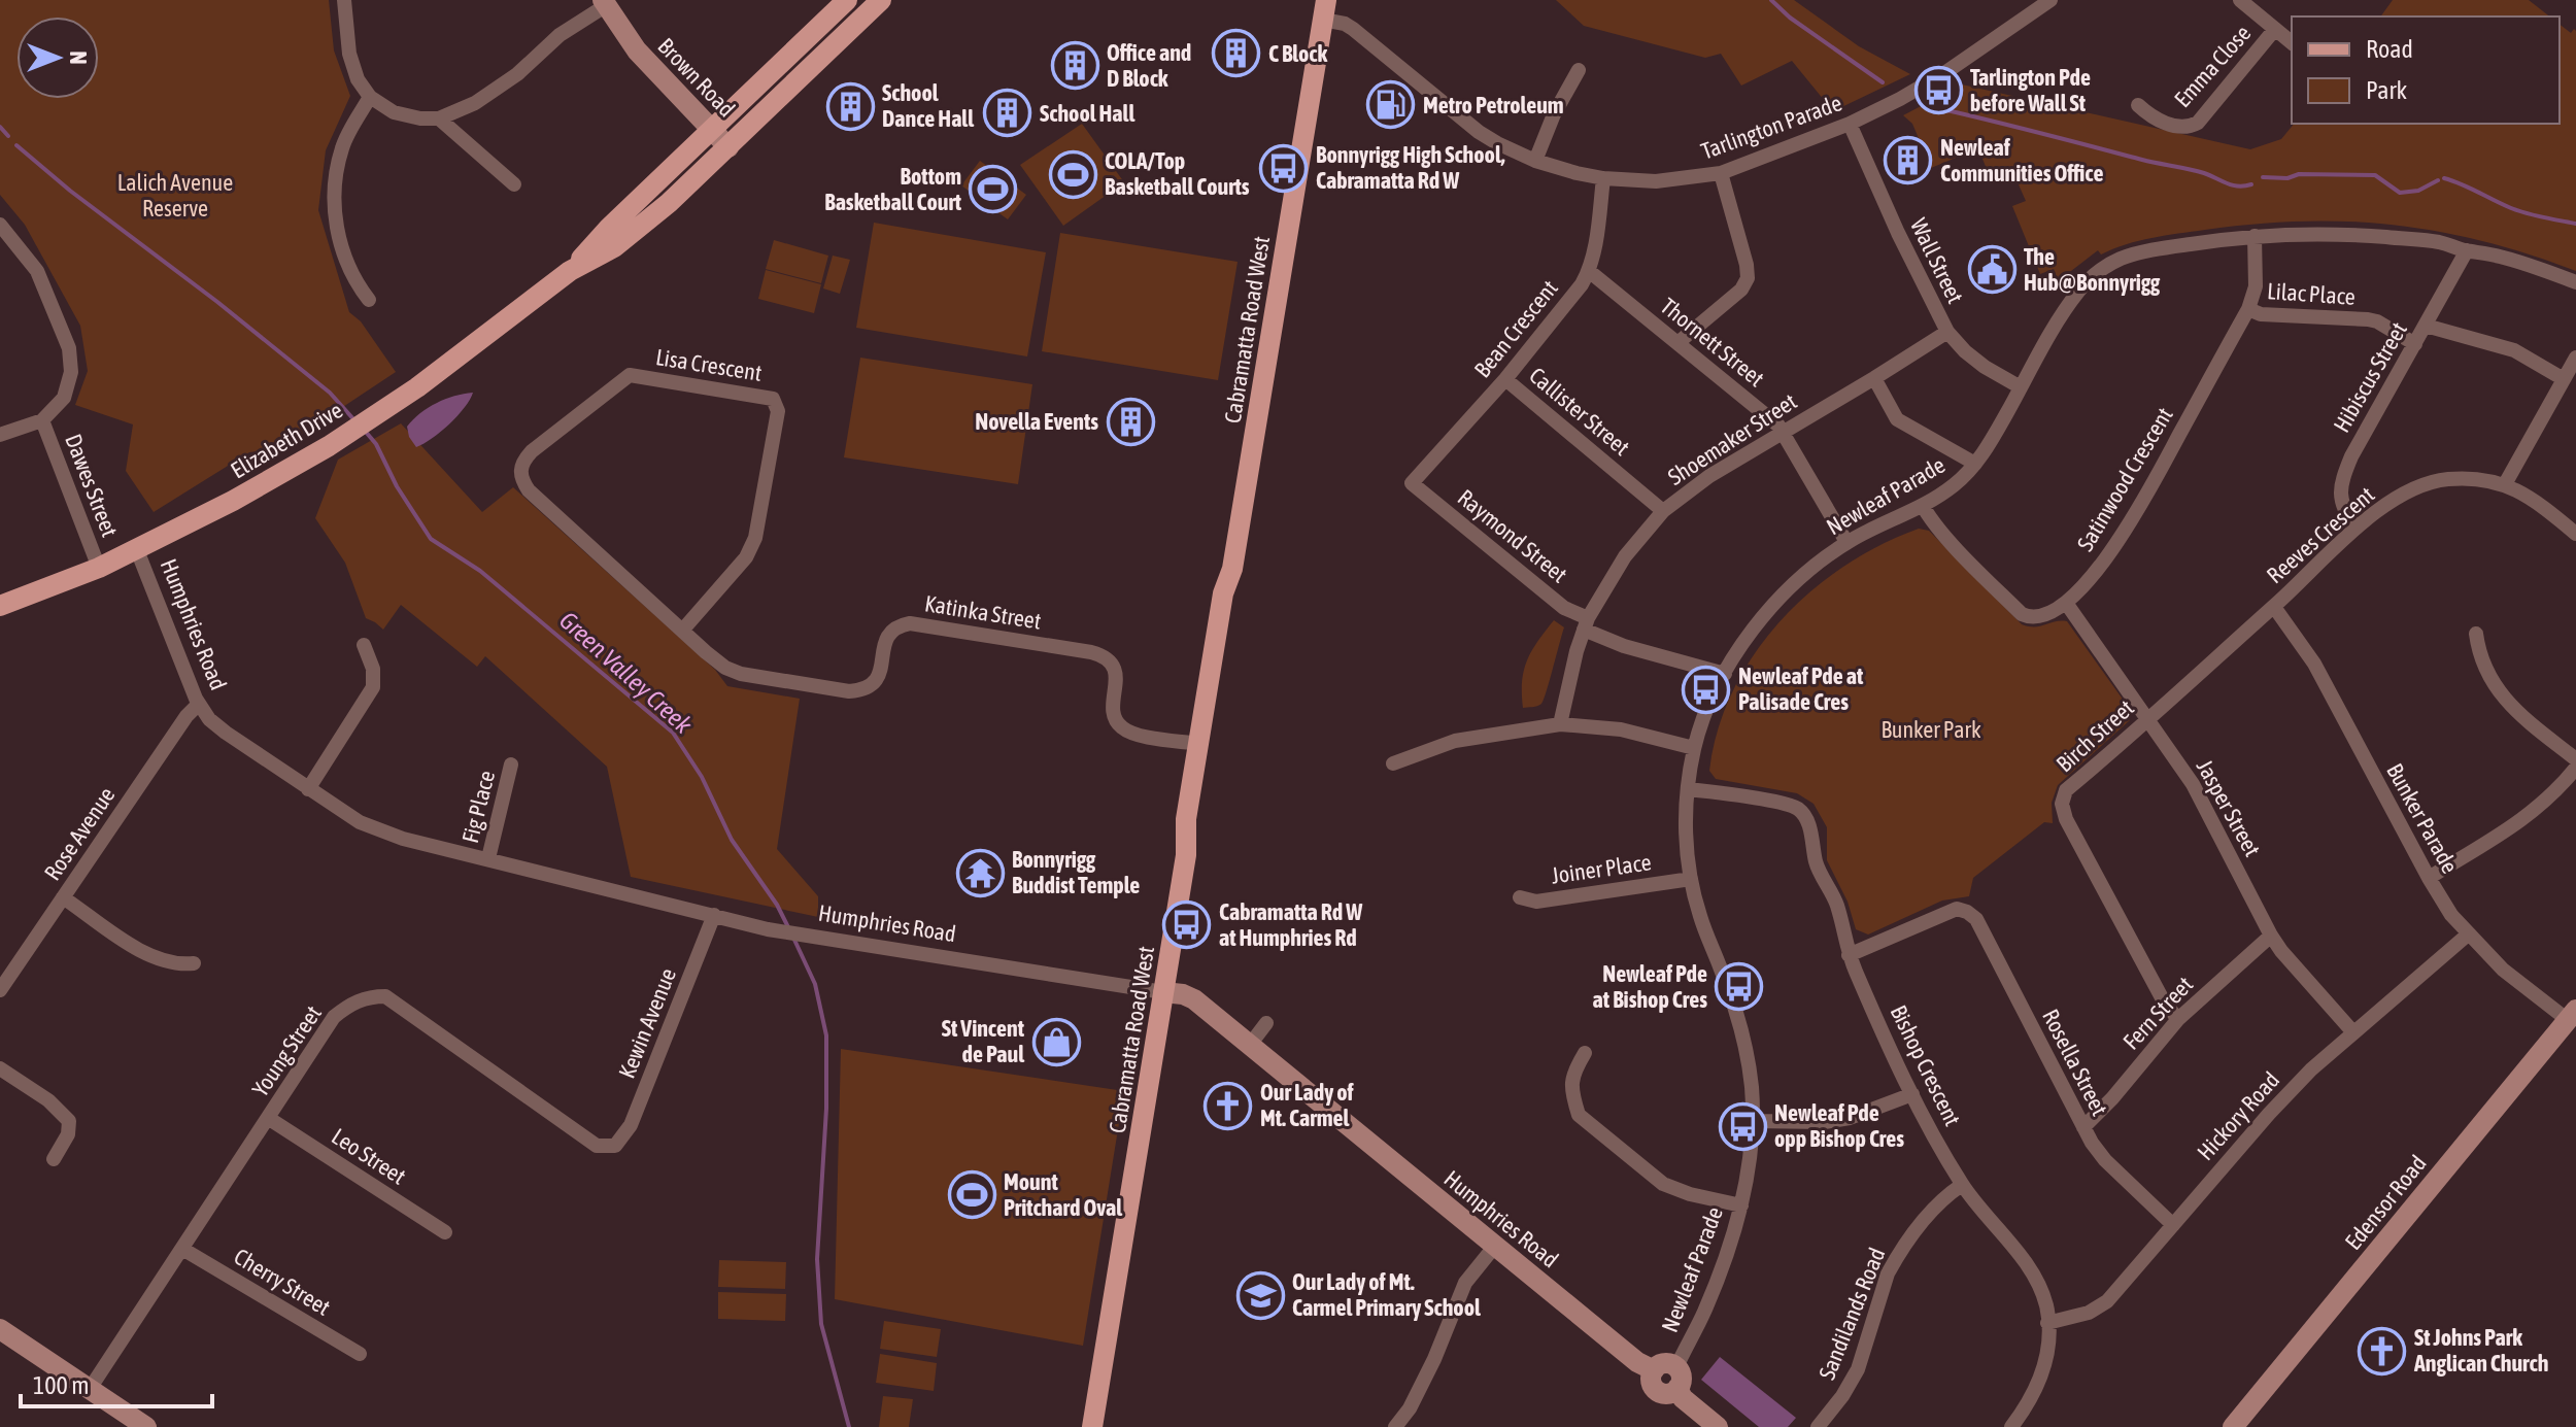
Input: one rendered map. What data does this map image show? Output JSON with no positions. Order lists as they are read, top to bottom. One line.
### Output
{"streets":{"main road":["Cabramatta Road West","Elizabeth Drive"],"street":["Emma Close","Brown Road","Tarlington Parade","Wall Street","Lilac Place","Bean Crescent","Thornett Street","Lisa Crescent","Hibiscus Street","Callister Street","Shoemaker Street","Satinwood Crescent","Dawes Street","Newleaf Parade","Reeves Crescent","Raymond Street","Katinka Street","Humphries Road","Birch Street","Fig Place","Jasper Street","Bunker Parade","Rose Avenue","Joiner Place","Fern Street","Kewin Avenue","Young Street","Rosella Street","Bishop Crescent","Hickory Road","Leo Street","Edensor Road","Cherry Street","Sandilands Road"]},"crossings":[["Brown Road","Elizabeth Drive"],["Tarlington Parade","Wall Street"],["Tarlington Parade","Bean Crescent"],["Tarlington Parade","Cabramatta Road West"],["Wall Street","Shoemaker Street"],["Wall Street","Newleaf Parade"],["Lilac Place","Hibiscus Street"],["Lilac Place","Satinwood Crescent"],["Bean Crescent","Thornett Street"],["Bean Crescent","Callister Street"],["Bean Crescent","Raymond Street"],["Cabramatta Road West","Katinka Street"],["Cabramatta Road West","Humphries Road"],["Thornett Street","Shoemaker Street"],["Thornett Street","Newleaf Parade"],["Lisa Crescent","Katinka Street"],["Hibiscus Street","Newleaf Parade"],["Hibiscus Street","Reeves Crescent"],["Callister Street","Shoemaker Street"],["Shoemaker Street","Raymond Street"],["Elizabeth Drive","Dawes Street"],["Elizabeth Drive","Humphries Road"],["Satinwood Crescent","Newleaf Parade"],["Satinwood Crescent","Jasper Street"],["Newleaf Parade","Raymond Street"],["Newleaf Parade","Humphries Road"],["Newleaf Parade","Joiner Place"],["Newleaf Parade","Bishop Crescent"],["Reeves Crescent","Birch Street"],["Reeves Crescent","Bunker Parade"],["Humphries Road","Fig Place"],["Humphries Road","Rose Avenue"],["Humphries Road","Kewin Avenue"],["Birch Street","Jasper Street"],["Birch Street","Bunker Parade"],["Birch Street","Fern Street"],["Jasper Street","Fern Street"],["Jasper Street","Hickory Road"],["Bunker Parade","Hickory Road"],["Bunker Parade","Edensor Road"],["Fern Street","Rosella Street"],["Kewin Avenue","Young Street"],["Young Street","Leo Street"],["Young Street","Cherry Street"],["Rosella Street","Bishop Crescent"],["Rosella Street","Hickory Road"],["Bishop Crescent","Hickory Road"],["Bishop Crescent","Sandilands Road"]],"water":["Green Valley Creek"],"parks":["Lalich Avenue Reserve","Bunker Park"],"places":{"building":["C Block","Office and D Block","School Dance Hall","School Hall","Newleaf Communities Office","Novella Events"],"bus stop":["Tarlington Pde before Wall St","Bonnyrigg High School, Cabramatta Rd W","Newleaf Pde at Palisade Cres","Cabramatta Rd W at Humphries Rd","Newleaf Pde at Bishop Cres","Newleaf Pde opp Bishop Cres"],"fuel station":["Metro Petroleum"],"sports":["COLA/Top Basketball Courts","Bottom Basketball Court","Mount Pritchard Oval"],"public building":["The Hub@Bonnyrigg"],"temple":["Bonnyrigg Buddist Temple"],"shop":["St Vincent de Paul"],"church":["Our Lady of Mt. Carmel","St Johns Park Anglican Church"],"school or university":["Our Lady of Mt. Carmel Primary School"]},"legend":["Road","Park"],"scale_bar":"100 m","north":"right"}
